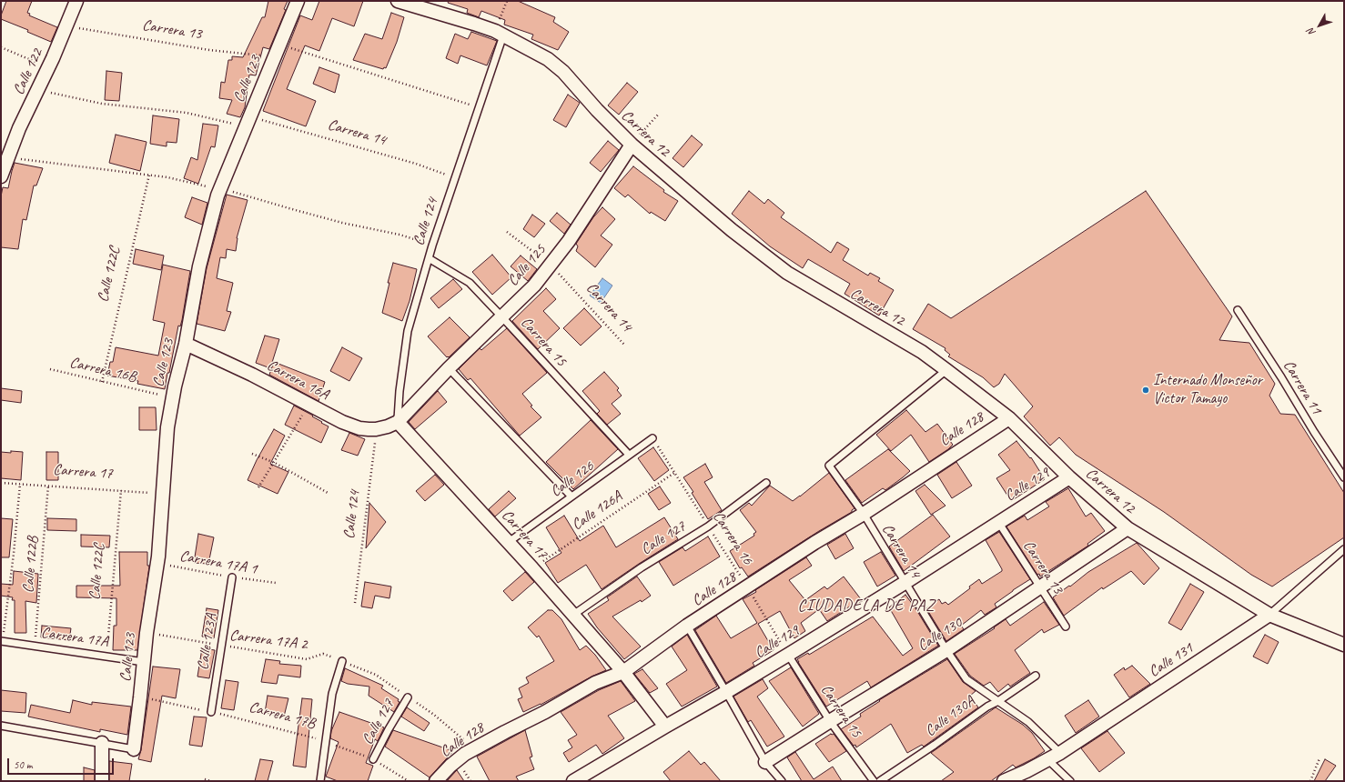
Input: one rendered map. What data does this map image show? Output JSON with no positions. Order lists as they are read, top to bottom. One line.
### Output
{"streets":{"street":["Calle 122","Calle 123","Carrera 12","Calle 125","Carrera 16A","Calle 128","Carrera 17","Calle 129","Calle 130","Calle 131"],"lane":["Carrera 13","Carrera 14","Calle 124","Carrera 15","Carrera 11","Calle 126","Calle 127","Carrera 17A","Calle 123A","Calle 130A"],"path":["Calle 122C","Carrera 16B","Calle 126A","Carrera 16","Carrera 17A 1","Calle 122B","Carrera 17A 2","Carrera 17B"]},"crossings":[["Carrera 13","Calle 122"],["Carrera 13","Calle 123"],["Carrera 13","Calle 129"],["Carrera 13","Calle 130"],["Calle 122","Carrera 14"],["Calle 123","Carrera 14"],["Calle 123","Carrera 16B"],["Calle 123","Carrera 16A"],["Calle 123","Carrera 17"],["Calle 123","Carrera 17A 1"],["Calle 123","Carrera 17A"],["Calle 123","Carrera 17A 2"],["Calle 123","Carrera 17B"],["Carrera 14","Carrera 12"],["Carrera 14","Calle 124"],["Carrera 14","Calle 125"],["Carrera 14","Calle 128"],["Carrera 14","Calle 129"],["Carrera 14","Calle 130"],["Carrera 14","Calle 131"],["Carrera 14","Calle 130A"],["Carrera 12","Calle 124"],["Carrera 12","Calle 125"],["Carrera 12","Calle 128"],["Carrera 12","Calle 129"],["Carrera 12","Calle 130"],["Carrera 12","Calle 131"],["Calle 124","Calle 125"],["Calle 124","Carrera 15"],["Calle 124","Carrera 16A"],["Calle 124","Carrera 17"],["Calle 125","Carrera 15"],["Calle 125","Carrera 16A"],["Calle 125","Carrera 17"],["Calle 122C","Carrera 16B"],["Calle 122C","Carrera 17"],["Calle 122C","Carrera 17A"],["Carrera 15","Calle 126"],["Carrera 15","Calle 129"],["Carrera 15","Carrera 16"],["Carrera 15","Calle 130"],["Carrera 16A","Carrera 17"],["Calle 128","Carrera 17"],["Calle 128","Carrera 16"],["Carrera 17","Calle 126"],["Carrera 17","Calle 129"],["Carrera 17","Calle 126A"],["Carrera 17","Calle 127"],["Carrera 17","Calle 122B"],["Calle 126","Carrera 16"],["Calle 129","Carrera 16"],["Calle 126A","Carrera 16"],["Calle 127","Carrera 16"],["Calle 127","Carrera 17B"],["Carrera 17A 1","Calle 123A"],["Calle 122B","Carrera 17A"],["Carrera 17A 2","Calle 123A"],["Calle 123A","Carrera 17B"]],"districts":["CIUDADELA DE PAZ"],"places":["Internado Monseñor Victor Tamayo"],"scale_bar":"50 m","north":"bottom left"}
